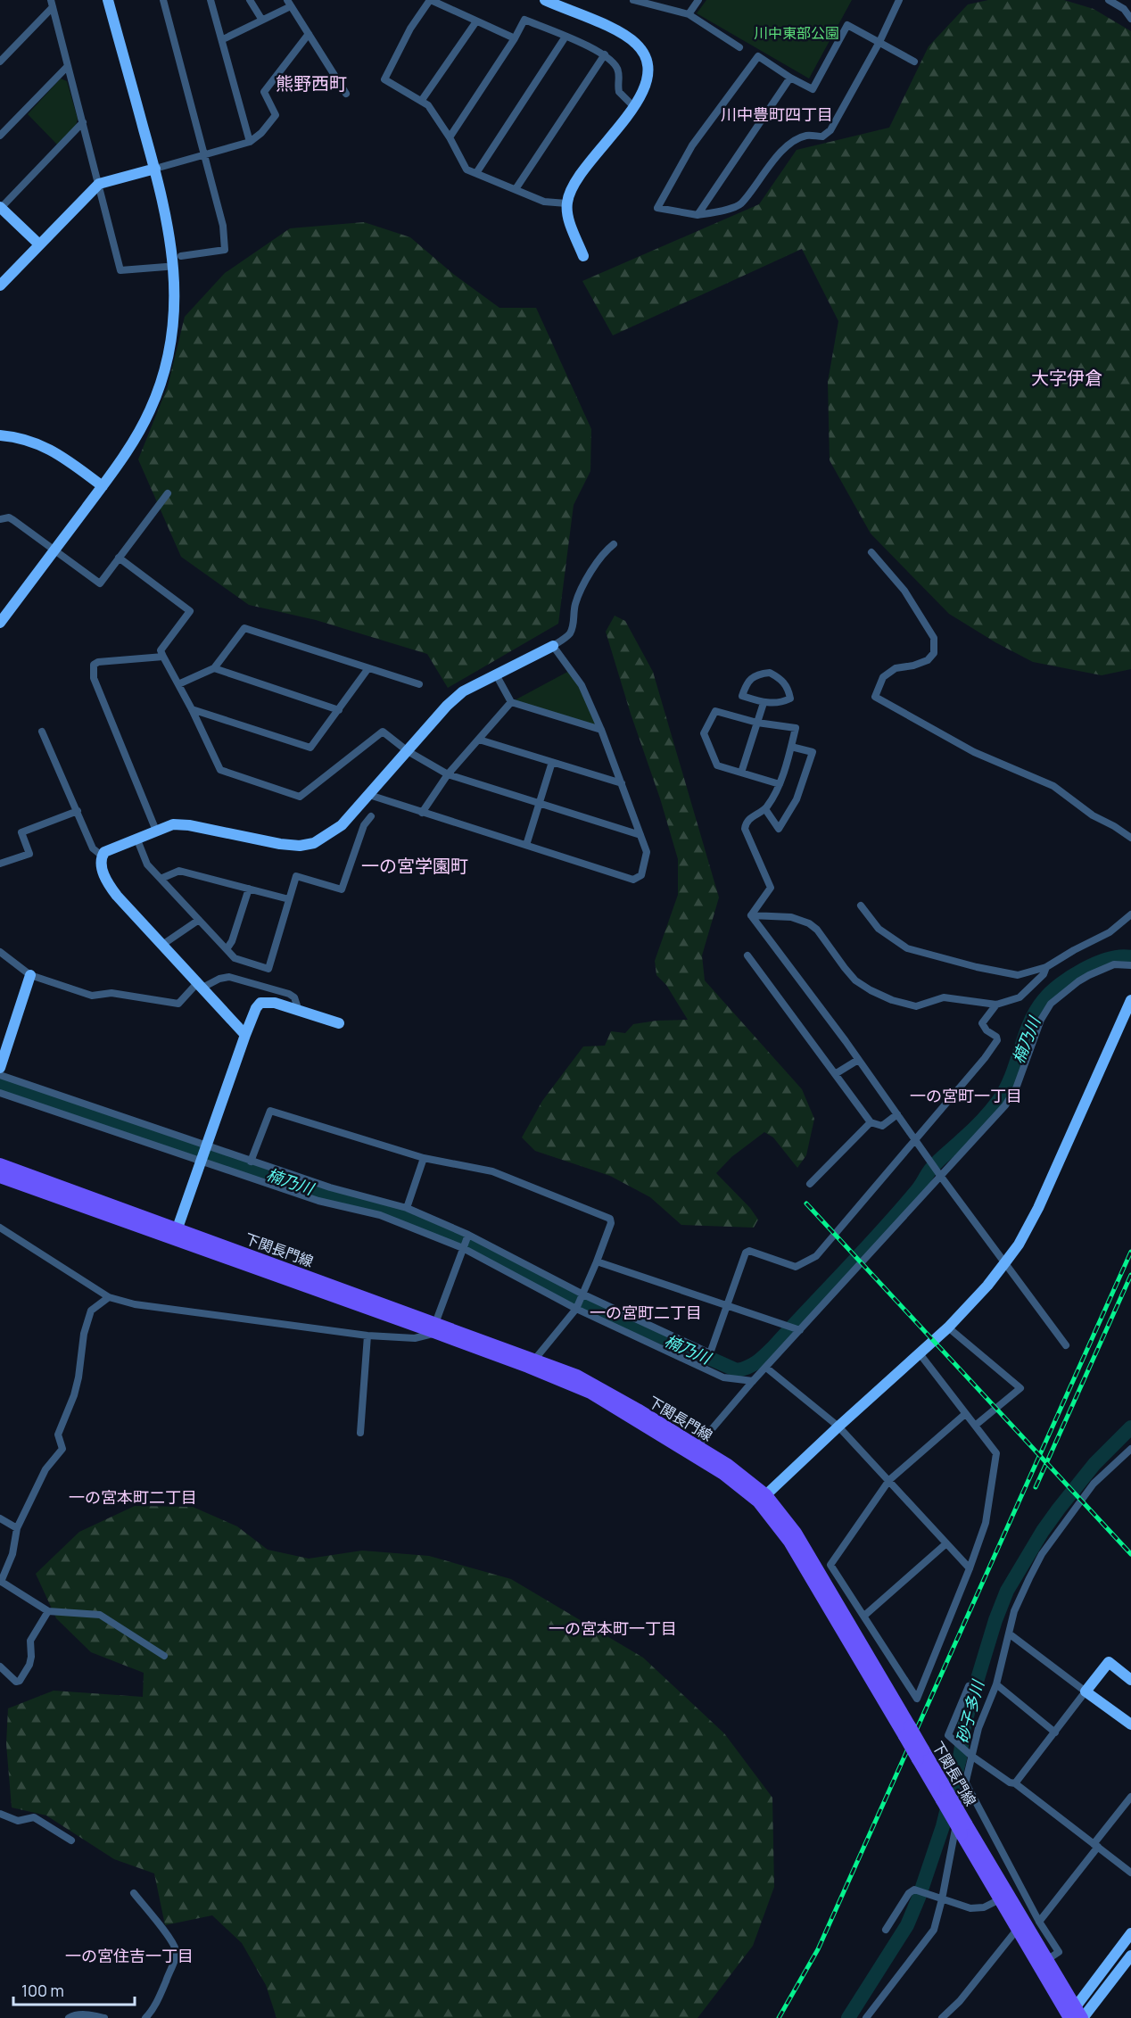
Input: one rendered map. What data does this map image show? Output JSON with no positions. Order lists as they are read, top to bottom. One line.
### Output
{"streets":{"main road":["下関長門線"]},"districts":["熊野西町","川中豊町四丁目","大字伊倉","一の宮学園町","一の宮町一丁目","一の宮町二丁目","一の宮本町二丁目","一の宮本町一丁目","一の宮住吉一丁目"],"water":["楠乃川","砂子多川"],"parks":["川中東部公園"],"scale_bar":"100 m"}
